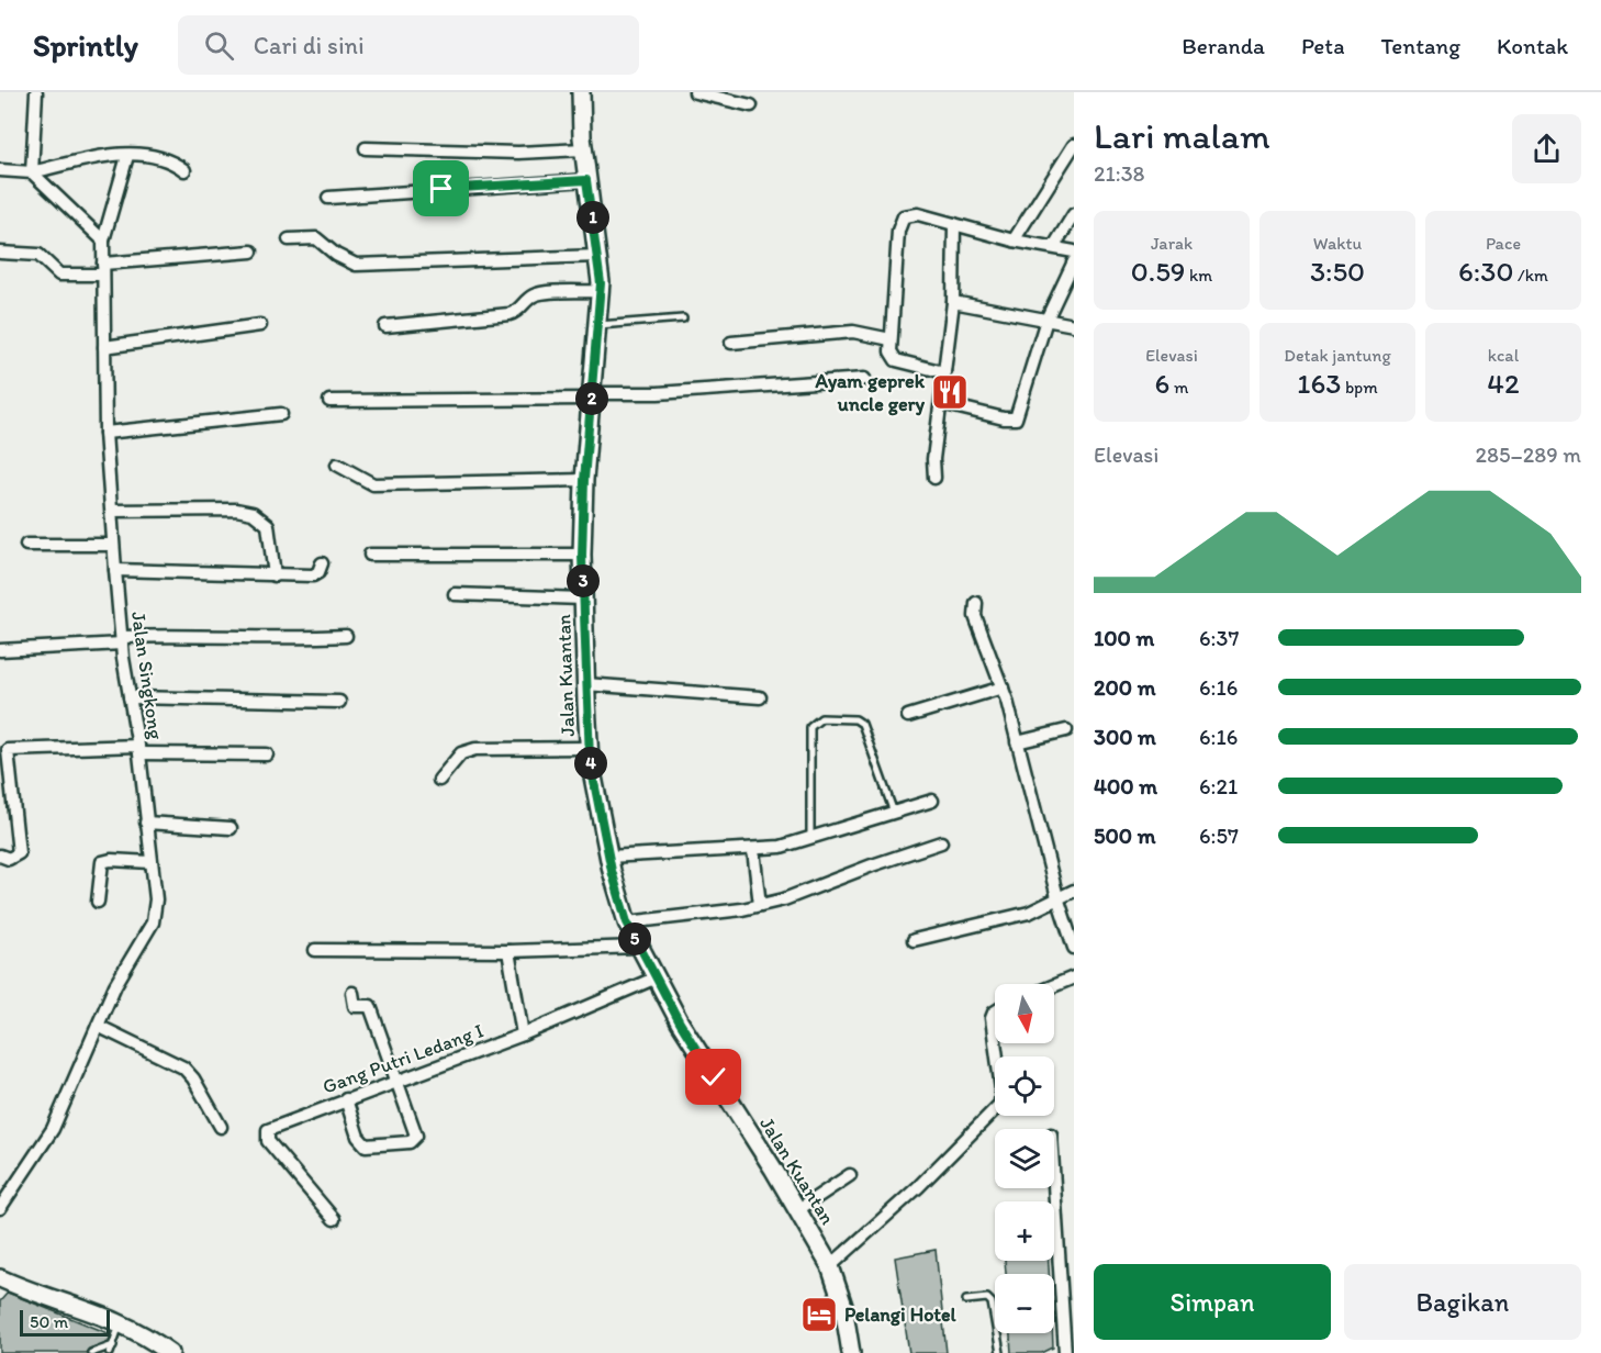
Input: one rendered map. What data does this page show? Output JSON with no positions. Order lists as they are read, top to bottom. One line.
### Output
{"streets":{"street":["Jalan Singkong","Jalan Kuantan","Gang Putri Ledang I"]},"crossings":[["Jalan Kuantan","Gang Putri Ledang I"]],"places":{"restaurant":["Ayam geprek uncle gery"],"hotel":["Pelangi Hotel"]},"scale_bar":"50 m","north":"bottom","page":{"header":"Sprintly","search":"Cari di sini","nav":["Beranda","Peta","Tentang","Kontak"],"heading":["Lari malam","21:38"],"pins":["1","2","3","4","5"],"stats":[["Jarak","0.59 km"],["Waktu","3:50"],["Pace","6:30 /km"],["Elevasi","6 m"],["Detak jantung","163 bpm"],["kcal","42"]],"chart":["Elevasi","285–289 m"],"list":[{"name":"100 m","note":"6:37"},{"name":"200 m","note":"6:16"},{"name":"300 m","note":"6:16"},{"name":"400 m","note":"6:21"},{"name":"500 m","note":"6:57"}],"map_buttons":["+","−"],"buttons":["Simpan","Bagikan"],"scale":"50 m"}}
